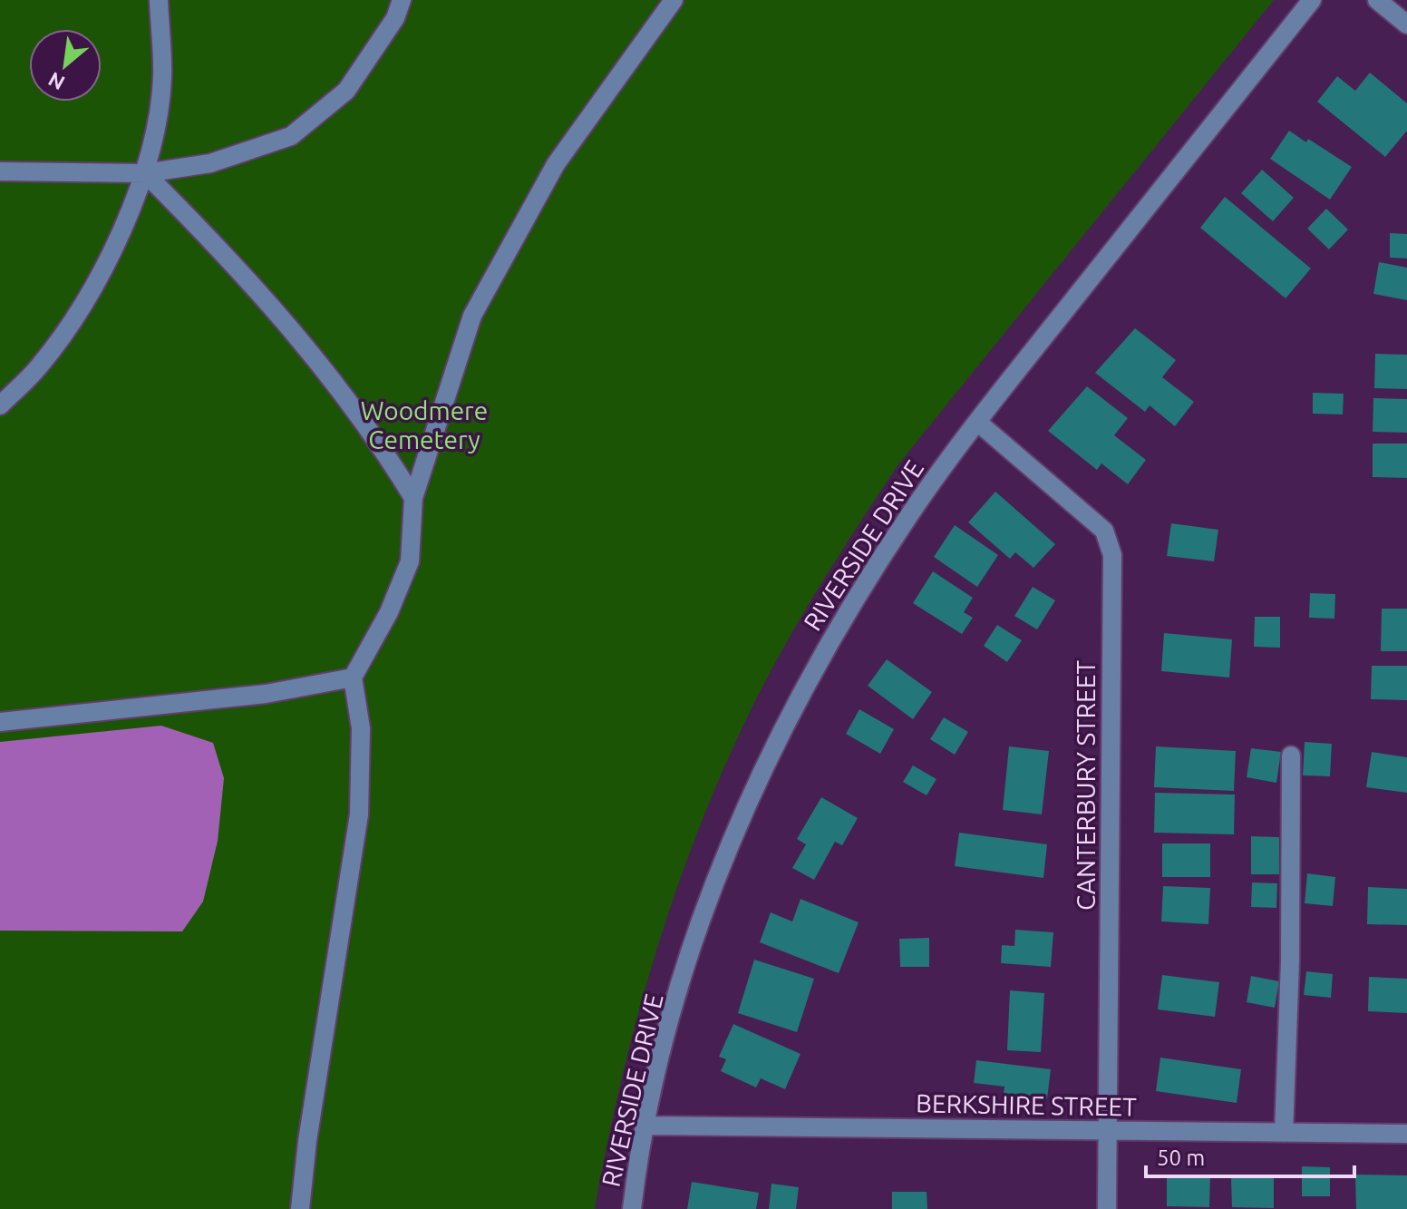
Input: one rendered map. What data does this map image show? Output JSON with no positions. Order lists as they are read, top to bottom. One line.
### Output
{"streets":{"street":["RIVERSIDE DRIVE","CANTERBURY STREET","BERKSHIRE STREET"]},"crossings":[["RIVERSIDE DRIVE","CANTERBURY STREET"],["RIVERSIDE DRIVE","BERKSHIRE STREET"],["CANTERBURY STREET","BERKSHIRE STREET"]],"parks":["Woodmere Cemetery"],"scale_bar":"50 m","north":"bottom left"}
